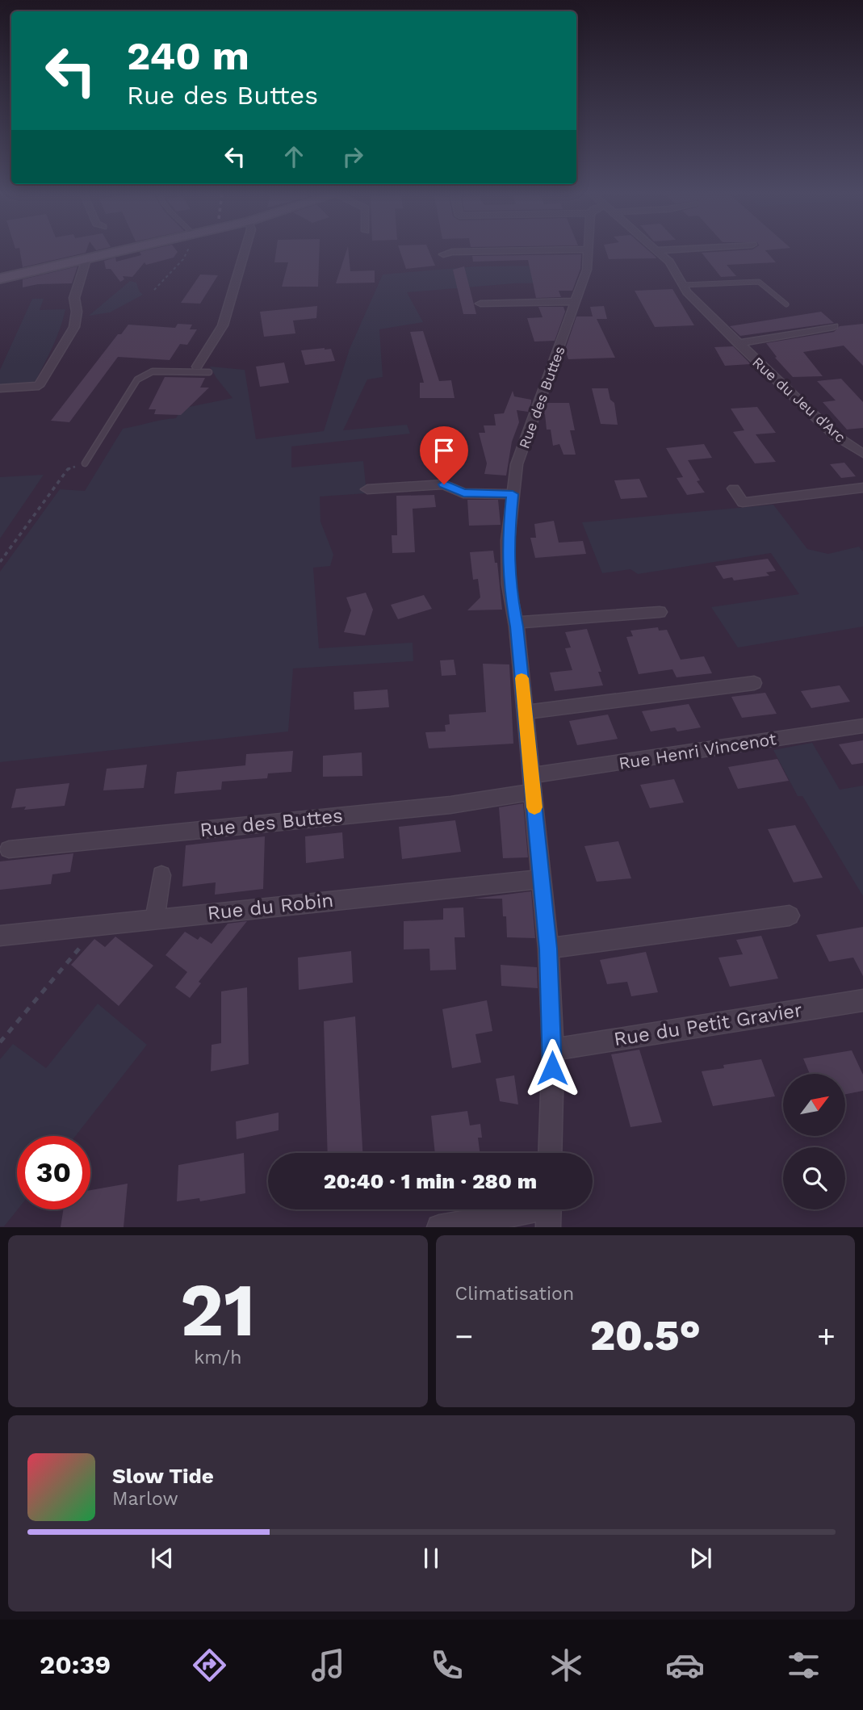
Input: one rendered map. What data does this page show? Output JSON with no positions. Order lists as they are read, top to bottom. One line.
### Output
{"streets":{"street":["Rue des Buttes","Rue du Jeu d'Arc","Rue Henri Vincenot","Rue du Robin","Rue du Petit Gravier"]},"crossings":[["Rue des Buttes","Rue Henri Vincenot"],["Rue des Buttes","Rue du Robin"],["Rue des Buttes","Rue du Petit Gravier"]],"north":"top right","page":{"turn":["240 m","Rue des Buttes"],"limit":"30","trip":"20:40 · 1 min · 280 m","tile":[["21","km/h"],"Climatisation"],"heat":["−","20.5°","+"],"song":["Slow Tide","Marlow"],"tabs":"20:39"}}
